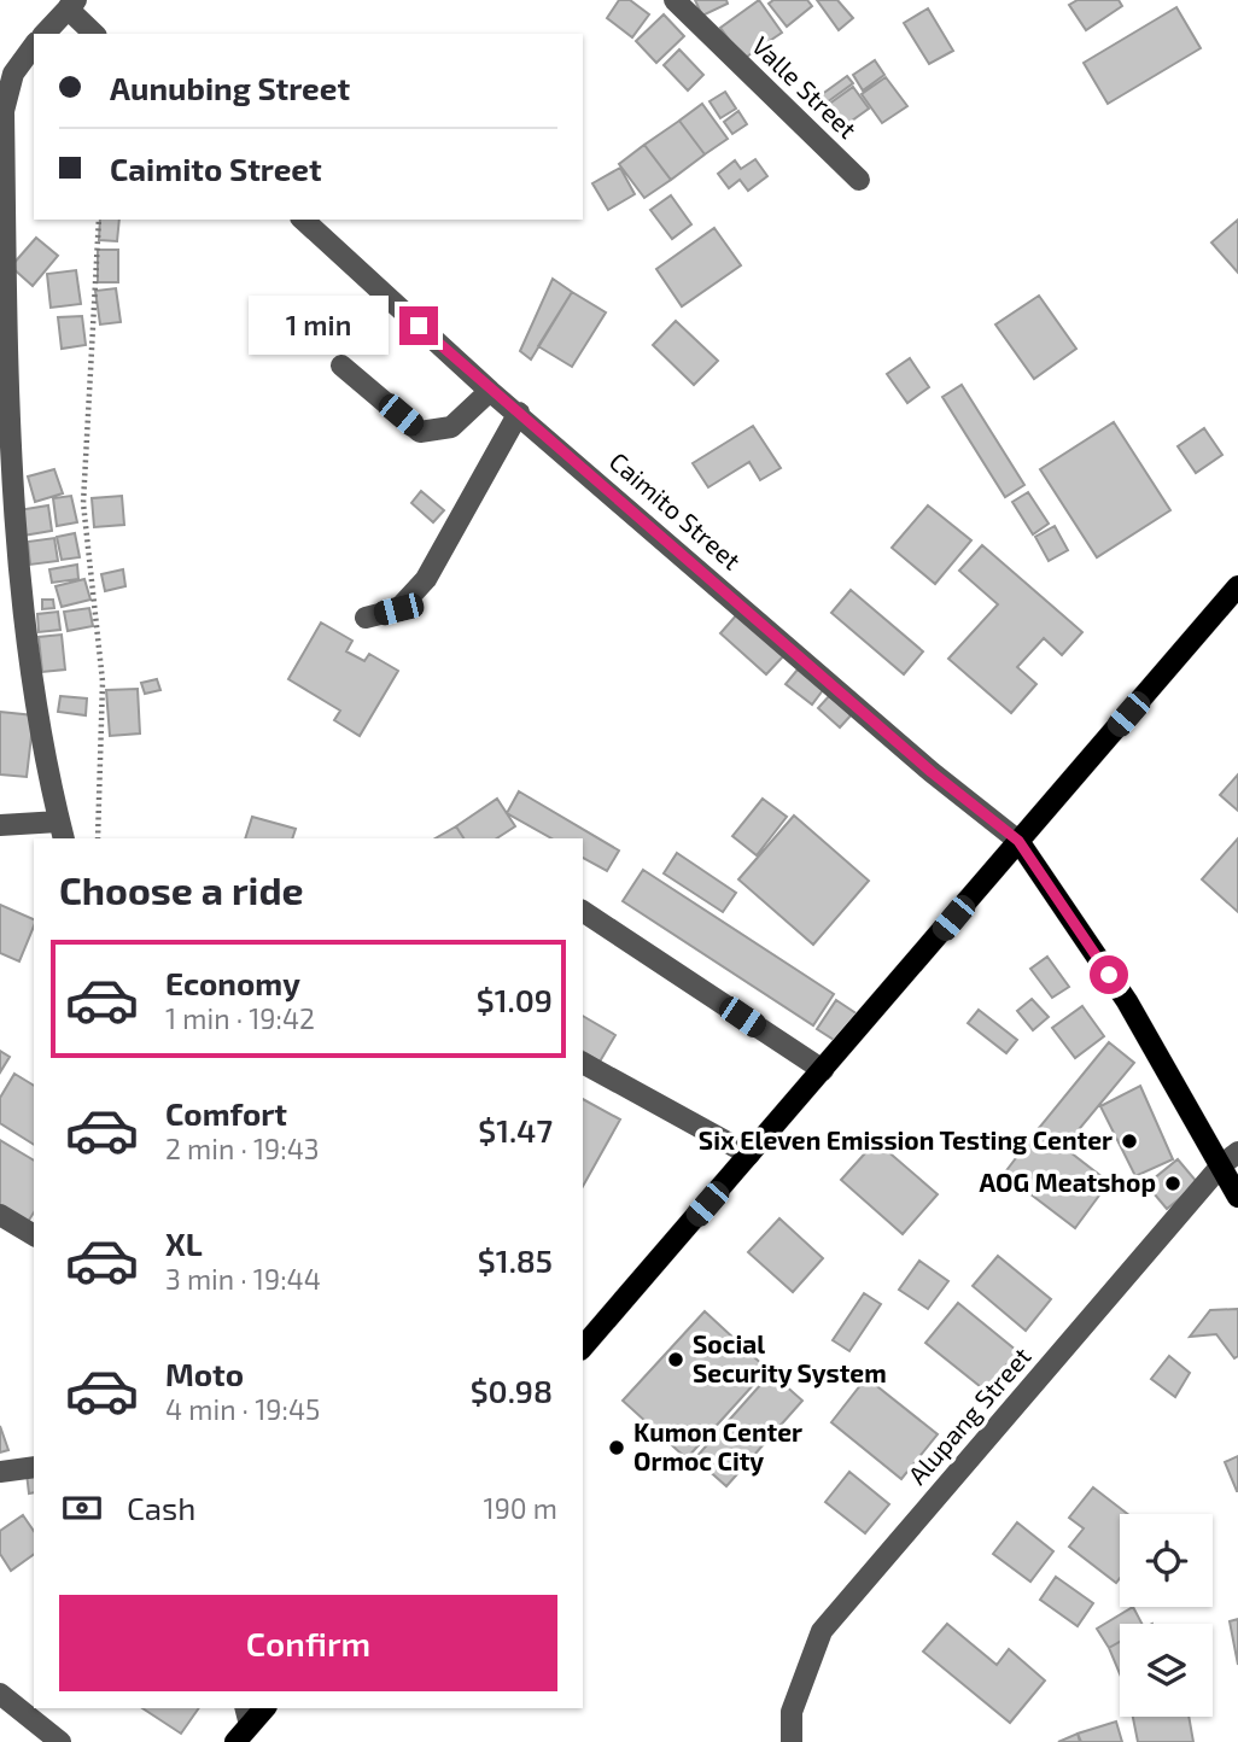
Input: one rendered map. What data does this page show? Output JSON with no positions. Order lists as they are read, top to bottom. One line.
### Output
{"streets":{"street":["Valle Street","Caimito Street","Alupang Street"]},"places":["Six Eleven Emission Testing Center","AOG Meatshop","Social Security System","Kumon Center Ormoc City"],"page":{"banner":["Aunubing Street","Caimito Street"],"bubble":"1 min","heading":"Choose a ride","list":[{"name":"Economy","note":"1 min · 19:42","value":"$1.09"},{"name":"Comfort","note":"2 min · 19:43","value":"$1.47"},{"name":"XL","note":"3 min · 19:44","value":"$1.85"},{"name":"Moto","note":"4 min · 19:45","value":"$0.98"}],"pay":["Cash","190 m"],"buttons":"Confirm"}}
